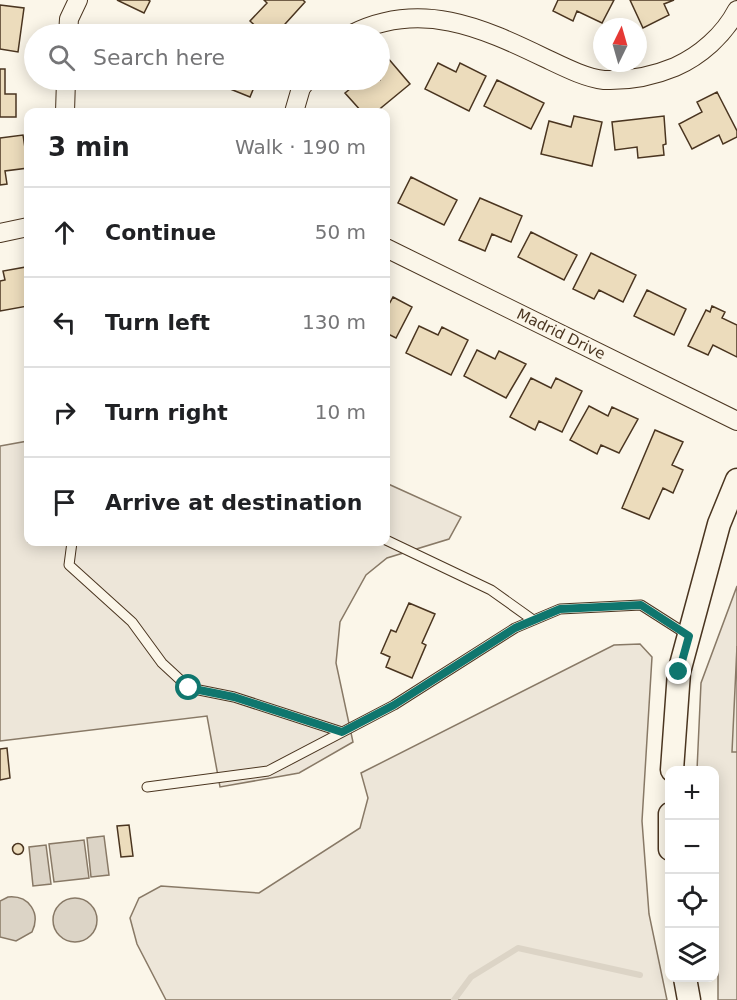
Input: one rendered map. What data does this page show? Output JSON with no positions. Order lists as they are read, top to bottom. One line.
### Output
{"streets":{"street":["Madrid Drive"]},"north":"top","page":{"search":"Search here","heading":["3 min","Walk · 190 m"],"list":[["Continue","50 m"],["Turn left","130 m"],["Turn right","10 m"],"Arrive at destination"],"map_buttons":["+","−"]}}
